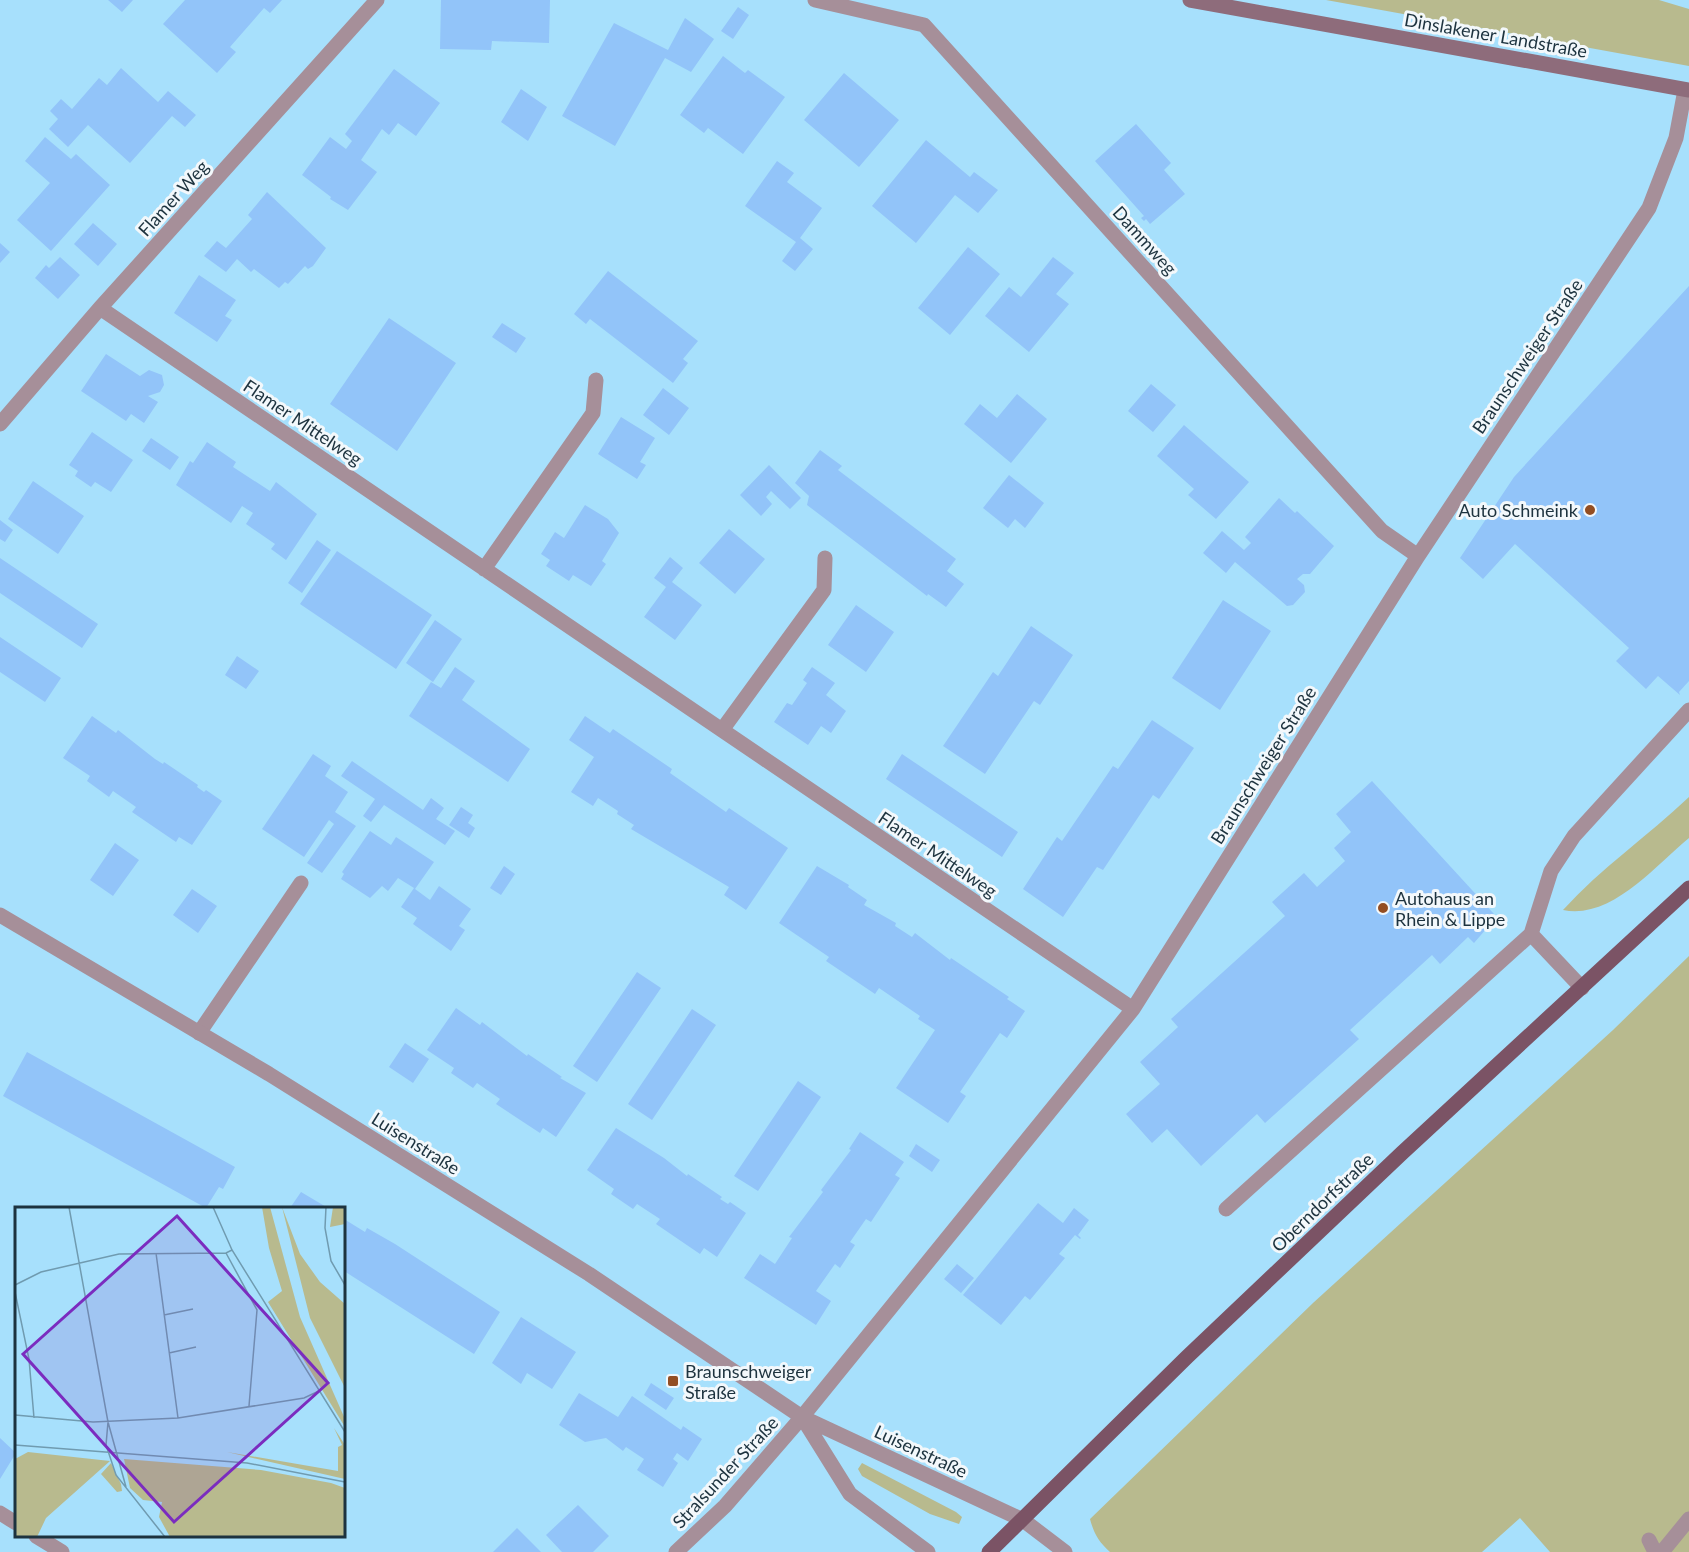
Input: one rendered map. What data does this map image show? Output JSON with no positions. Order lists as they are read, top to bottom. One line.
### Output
{"streets":{"main road":["Dinslakener Landstraße","Oberndorfstraße"],"street":["Flamer Weg","Dammweg","Braunschweiger Straße","Flamer Mittelweg","Luisenstraße","Stralsunder Straße"]},"crossings":[["Dinslakener Landstraße","Braunschweiger Straße"],["Flamer Weg","Flamer Mittelweg"],["Dammweg","Braunschweiger Straße"],["Braunschweiger Straße","Flamer Mittelweg"],["Braunschweiger Straße","Luisenstraße"],["Braunschweiger Straße","Stralsunder Straße"],["Luisenstraße","Oberndorfstraße"],["Luisenstraße","Stralsunder Straße"]],"places":{"other":["Auto Schmeink","Autohaus an Rhein & Lippe"],"transit":["Braunschweiger Straße"]}}
